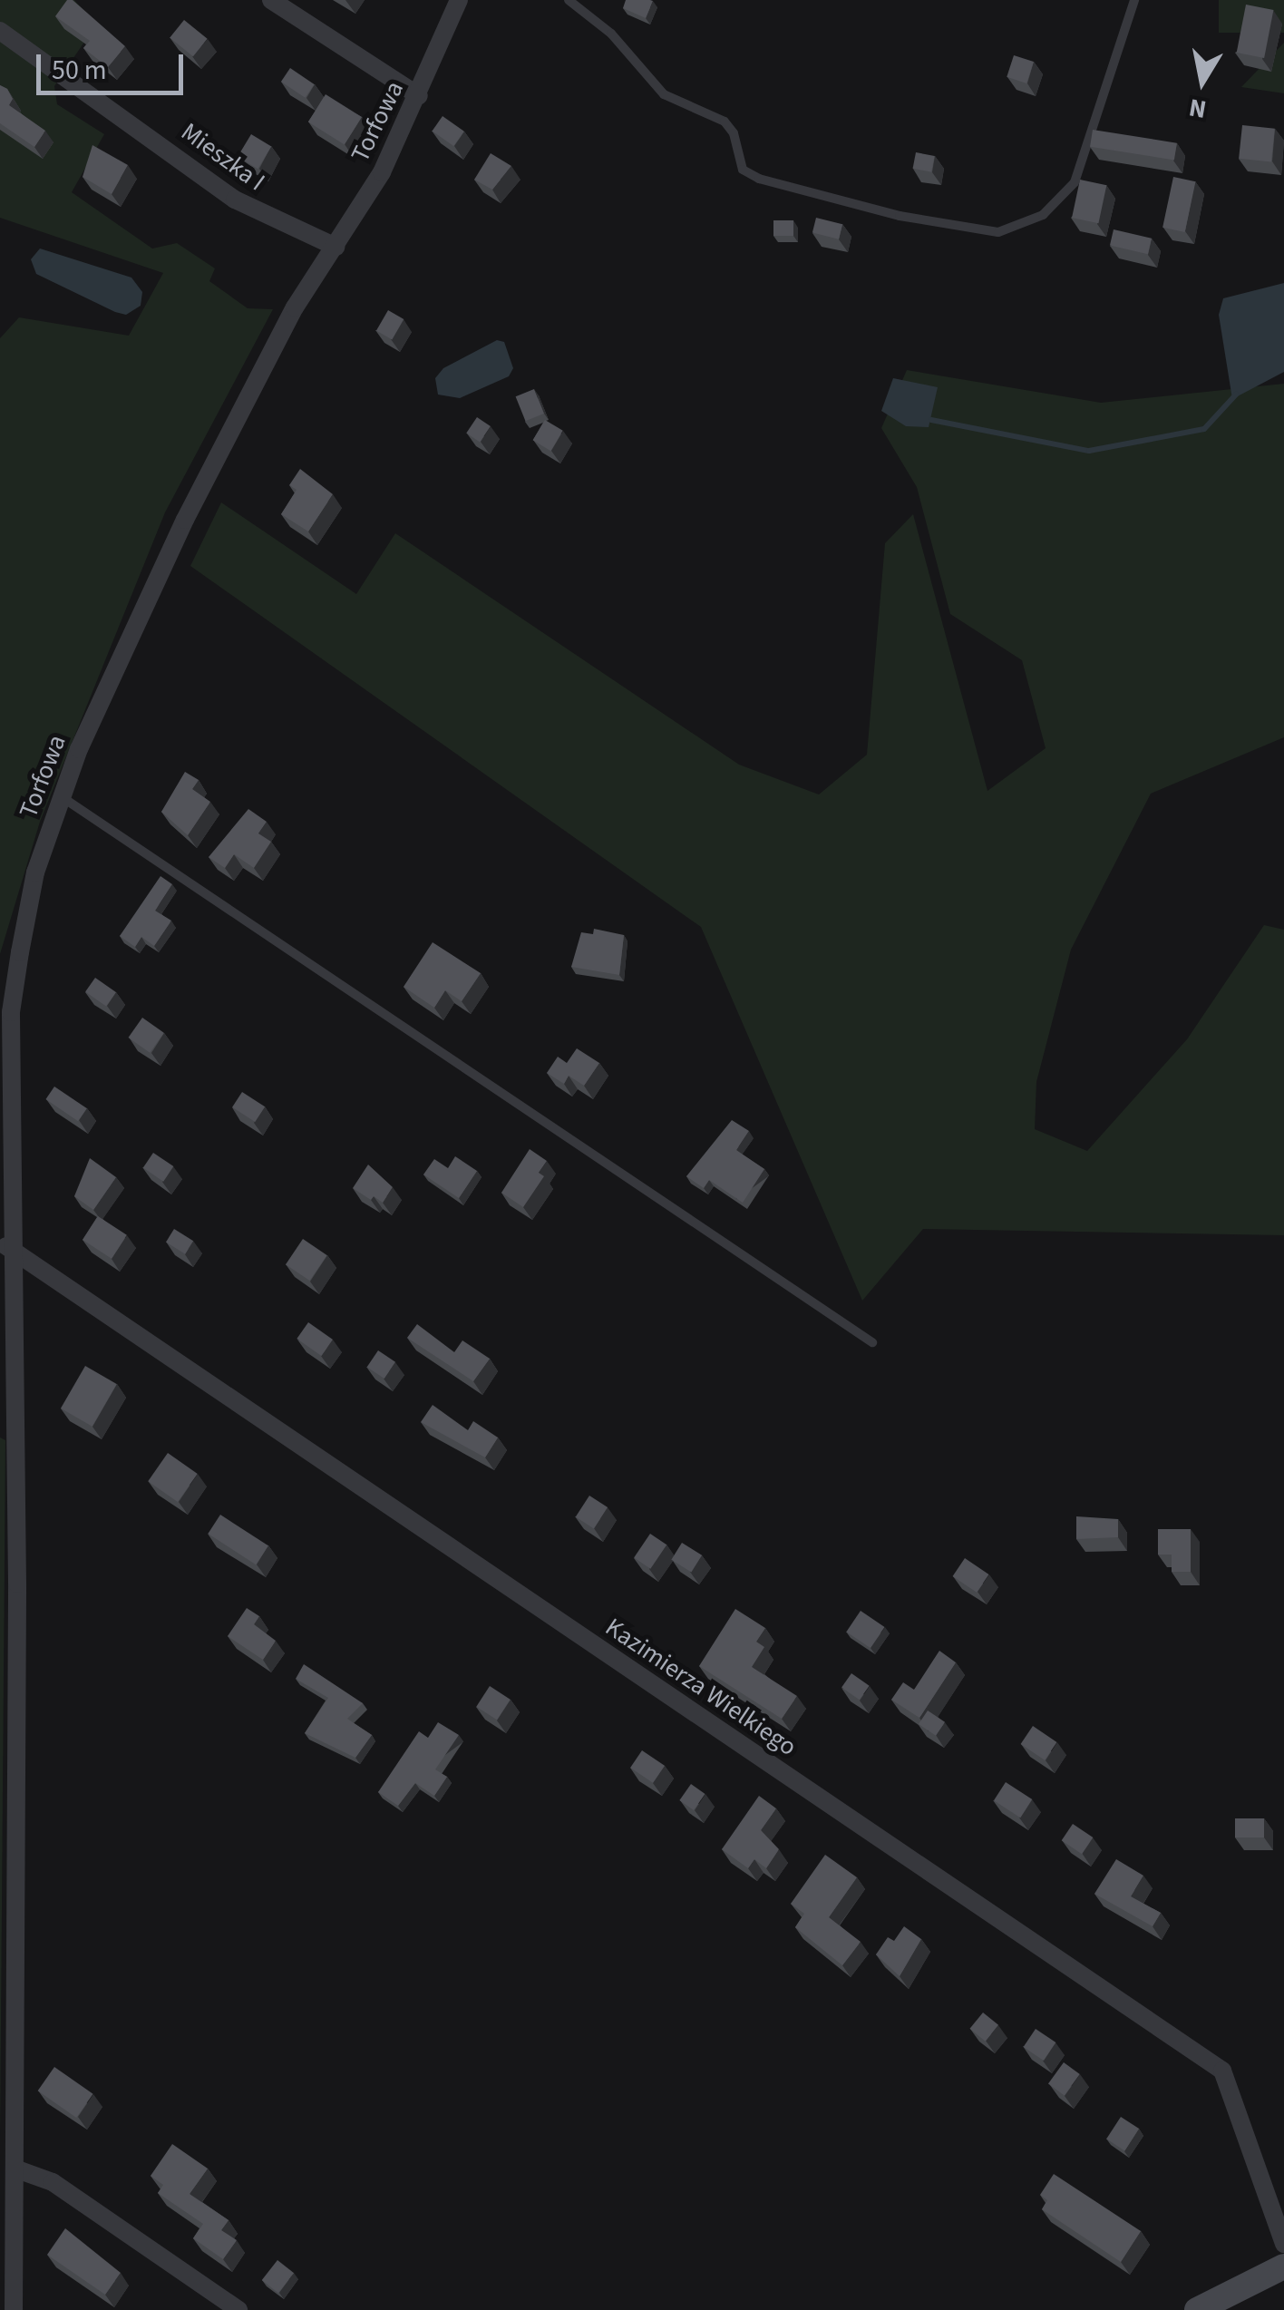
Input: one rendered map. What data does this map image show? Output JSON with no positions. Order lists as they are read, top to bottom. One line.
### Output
{"streets":{"street":["Torfowa","Mieszka I","Kazimierza Wielkiego"]},"crossings":[["Torfowa","Mieszka I"],["Torfowa","Kazimierza Wielkiego"]],"scale_bar":"50 m","north":"bottom"}
